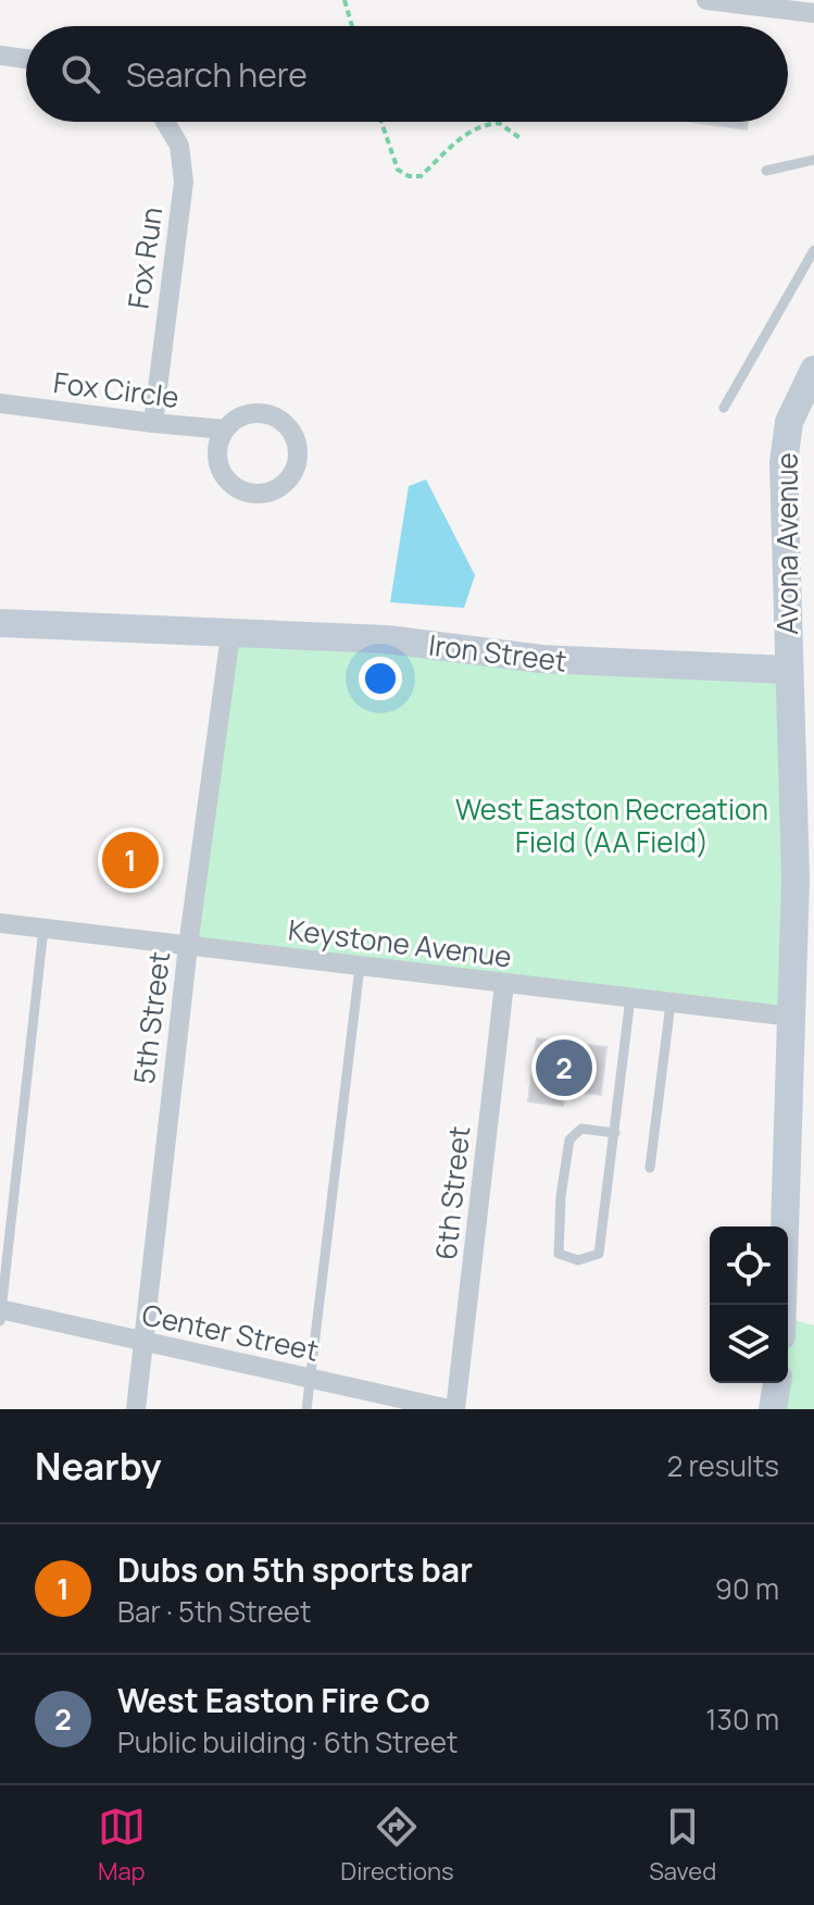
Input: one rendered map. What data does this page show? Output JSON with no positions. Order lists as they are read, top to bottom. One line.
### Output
{"streets":{"street":["Fox Run","Fox Circle","Avona Avenue","Iron Street","Keystone Avenue","5th Street","6th Street","Center Street"]},"crossings":[["Fox Run","Fox Circle"],["Avona Avenue","Iron Street"],["Avona Avenue","Keystone Avenue"],["Iron Street","5th Street"],["Keystone Avenue","5th Street"],["Keystone Avenue","6th Street"],["5th Street","Center Street"]],"parks":["West Easton Recreation Field (AA Field)"],"page":{"search":"Search here","pins":["1","2"],"heading":["Nearby","2 results"],"list":[{"mark":"1","name":"Dubs on 5th sports bar","note":"Bar · 5th Street","value":"90 m"},{"mark":"2","name":"West Easton Fire Co","note":"Public building · 6th Street","value":"130 m"}],"nav":["Map","Directions","Saved"]}}
